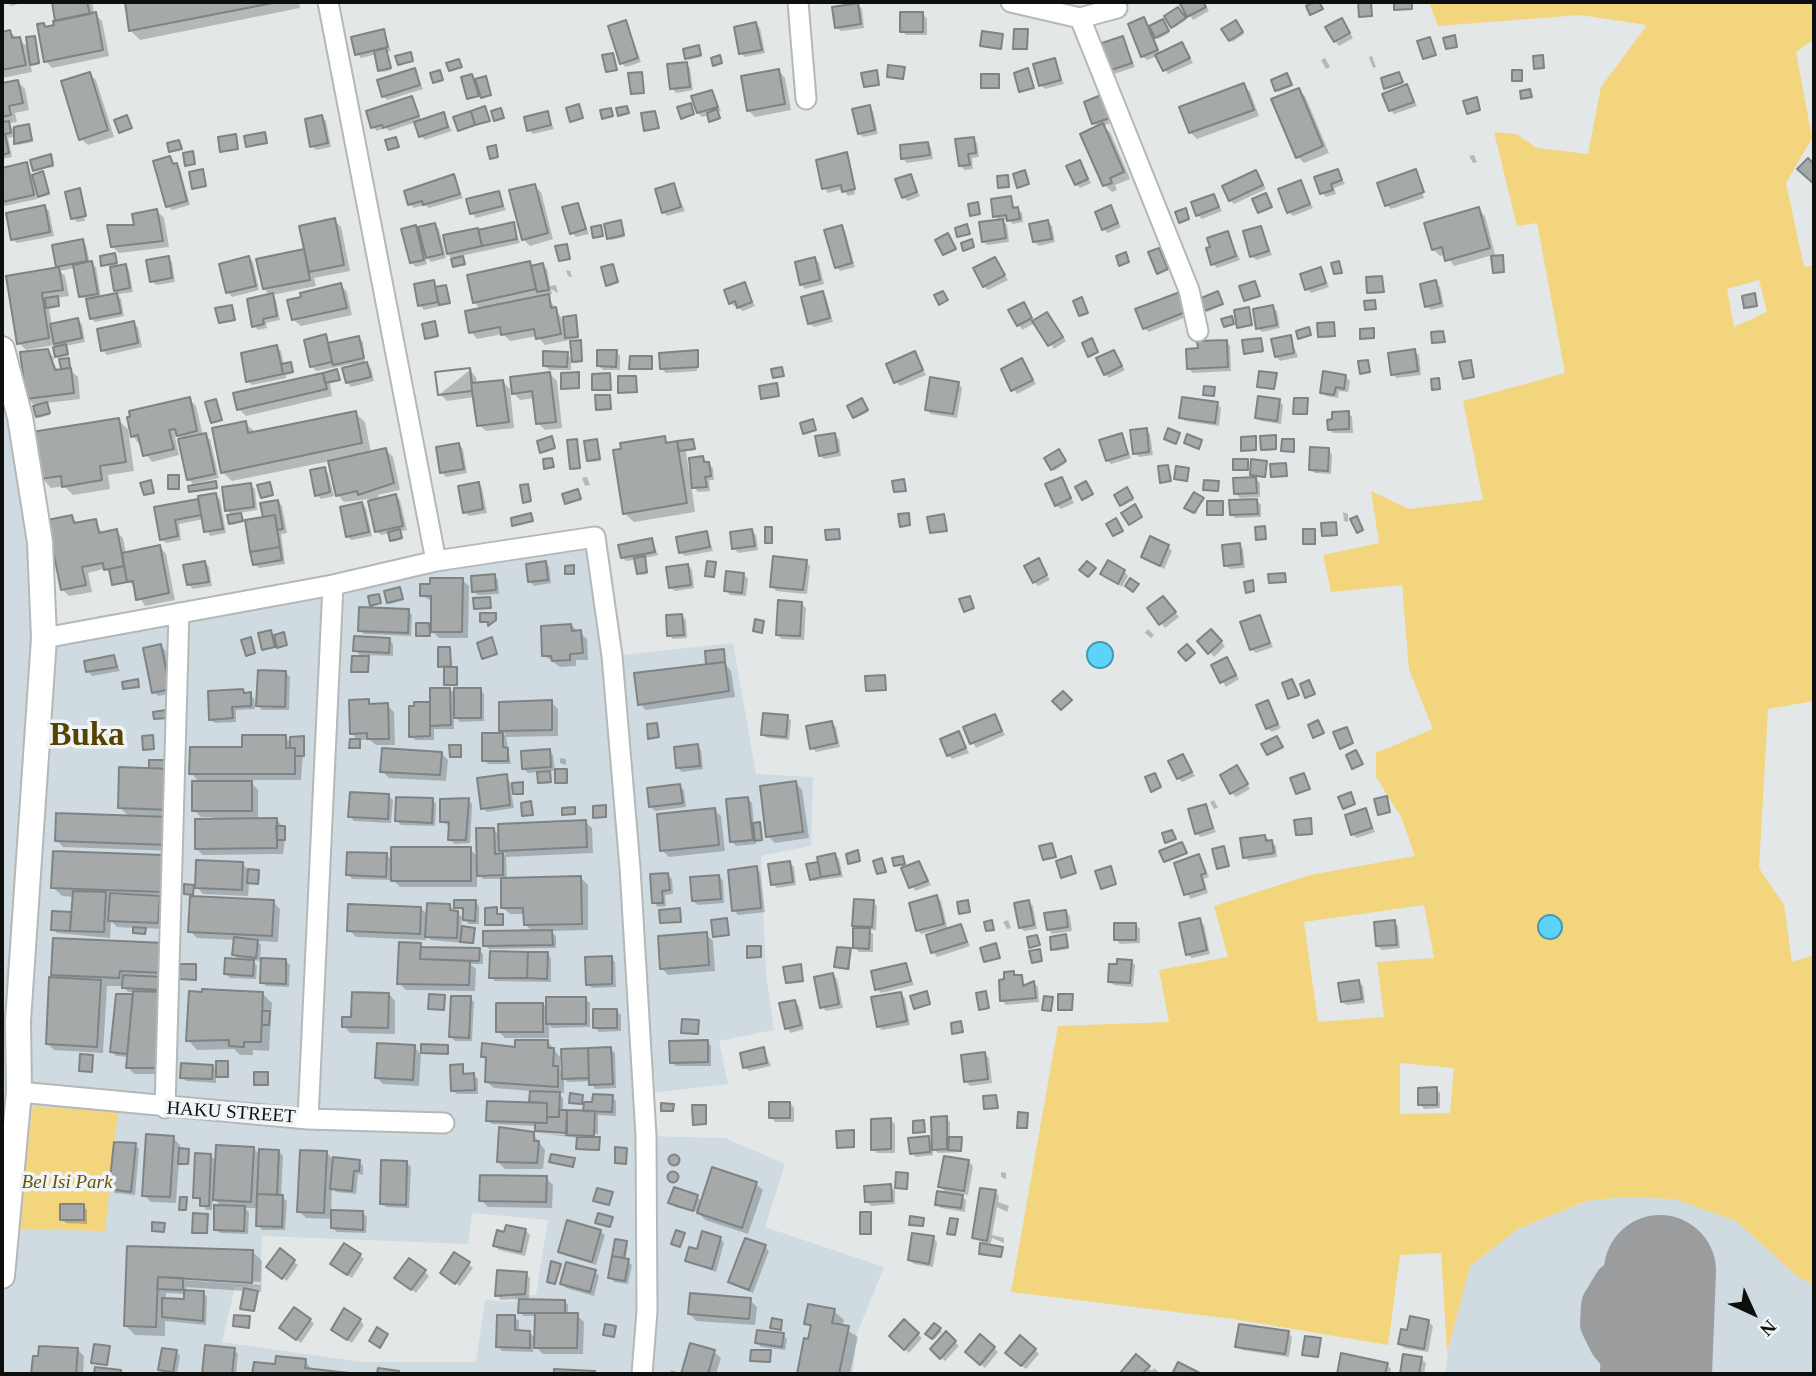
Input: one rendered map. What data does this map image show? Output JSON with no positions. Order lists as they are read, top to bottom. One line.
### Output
{"streets":{"street":["HAKU STREET"]},"districts":["Buka"],"parks":["Bel Isi Park"],"north":"bottom right"}
